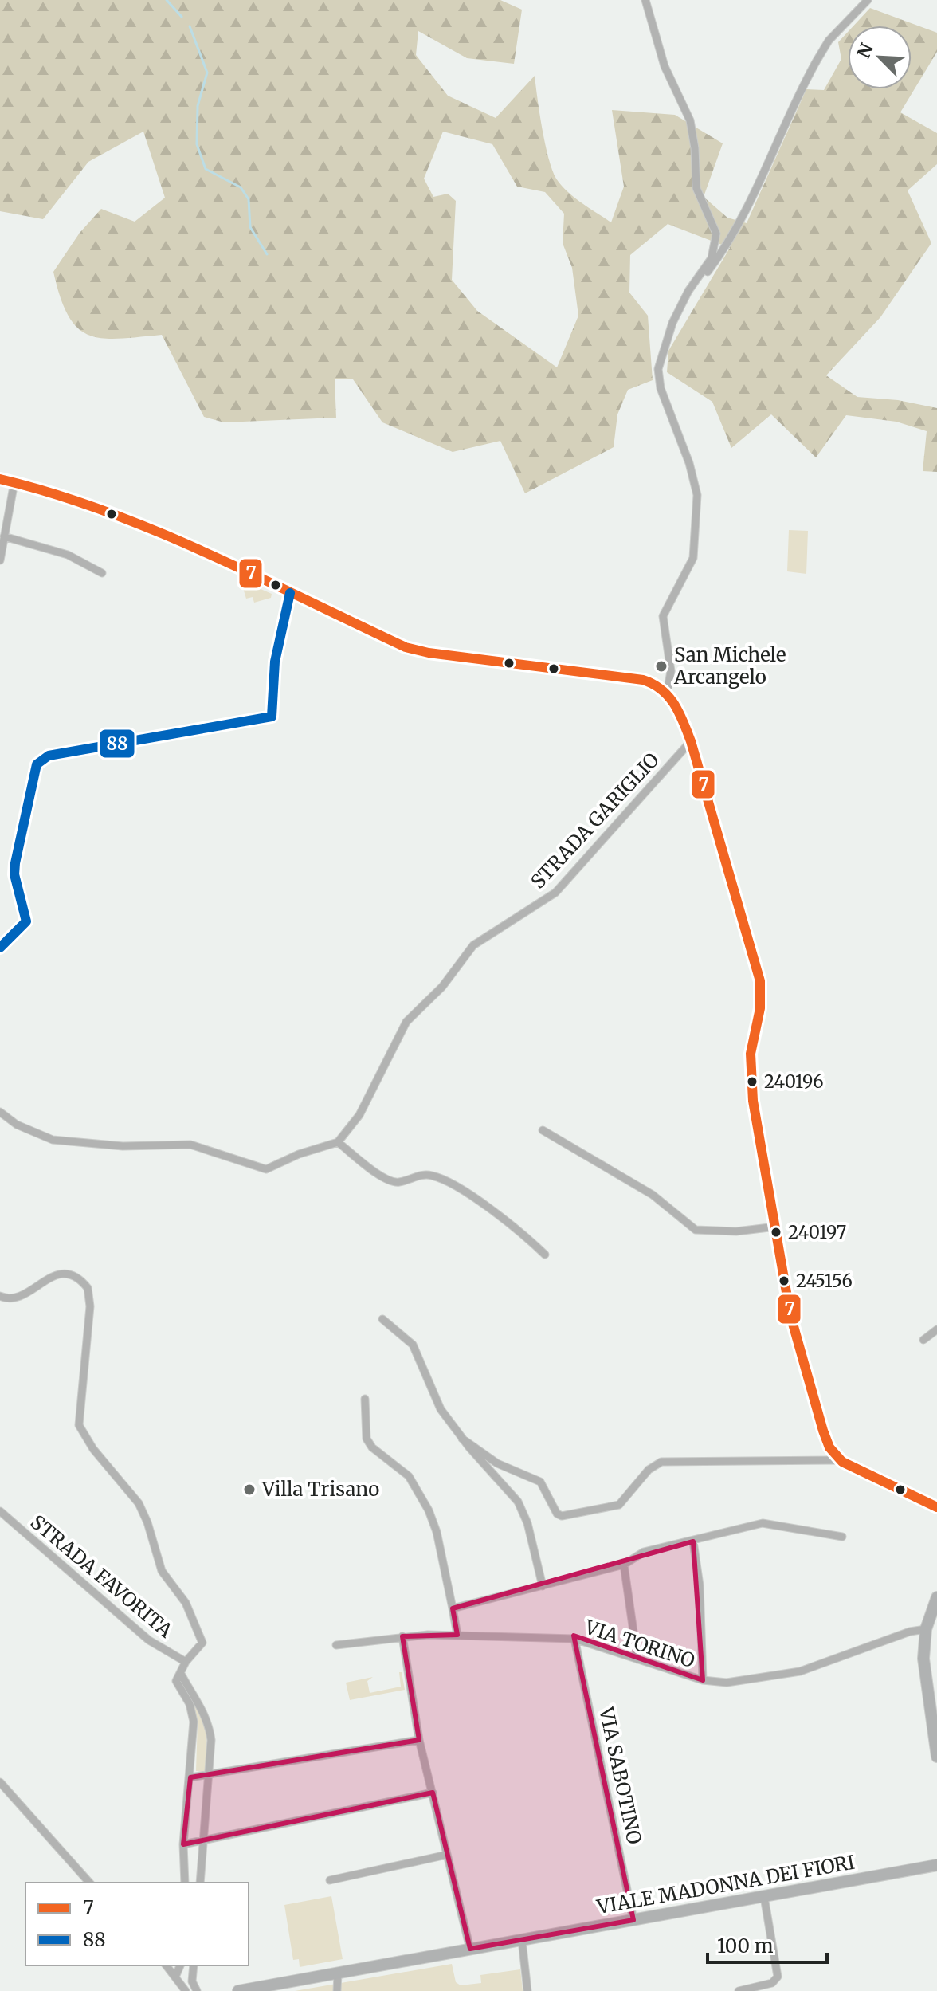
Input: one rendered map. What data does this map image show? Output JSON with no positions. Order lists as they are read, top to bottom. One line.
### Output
{"streets":{"street":["STRADA GARIGLIO","STRADA FAVORITA","VIA TORINO","VIA SABOTINO","VIALE MADONNA DEI FIORI"]},"crossings":[["VIA TORINO","VIA SABOTINO"],["VIA SABOTINO","VIALE MADONNA DEI FIORI"]],"places":["San Michele Arcangelo","240196","240197","245156","Villa Trisano"],"lines":["transit line 7","transit line 88"],"legend":["7","88"],"scale_bar":"100 m","north":"top left"}
